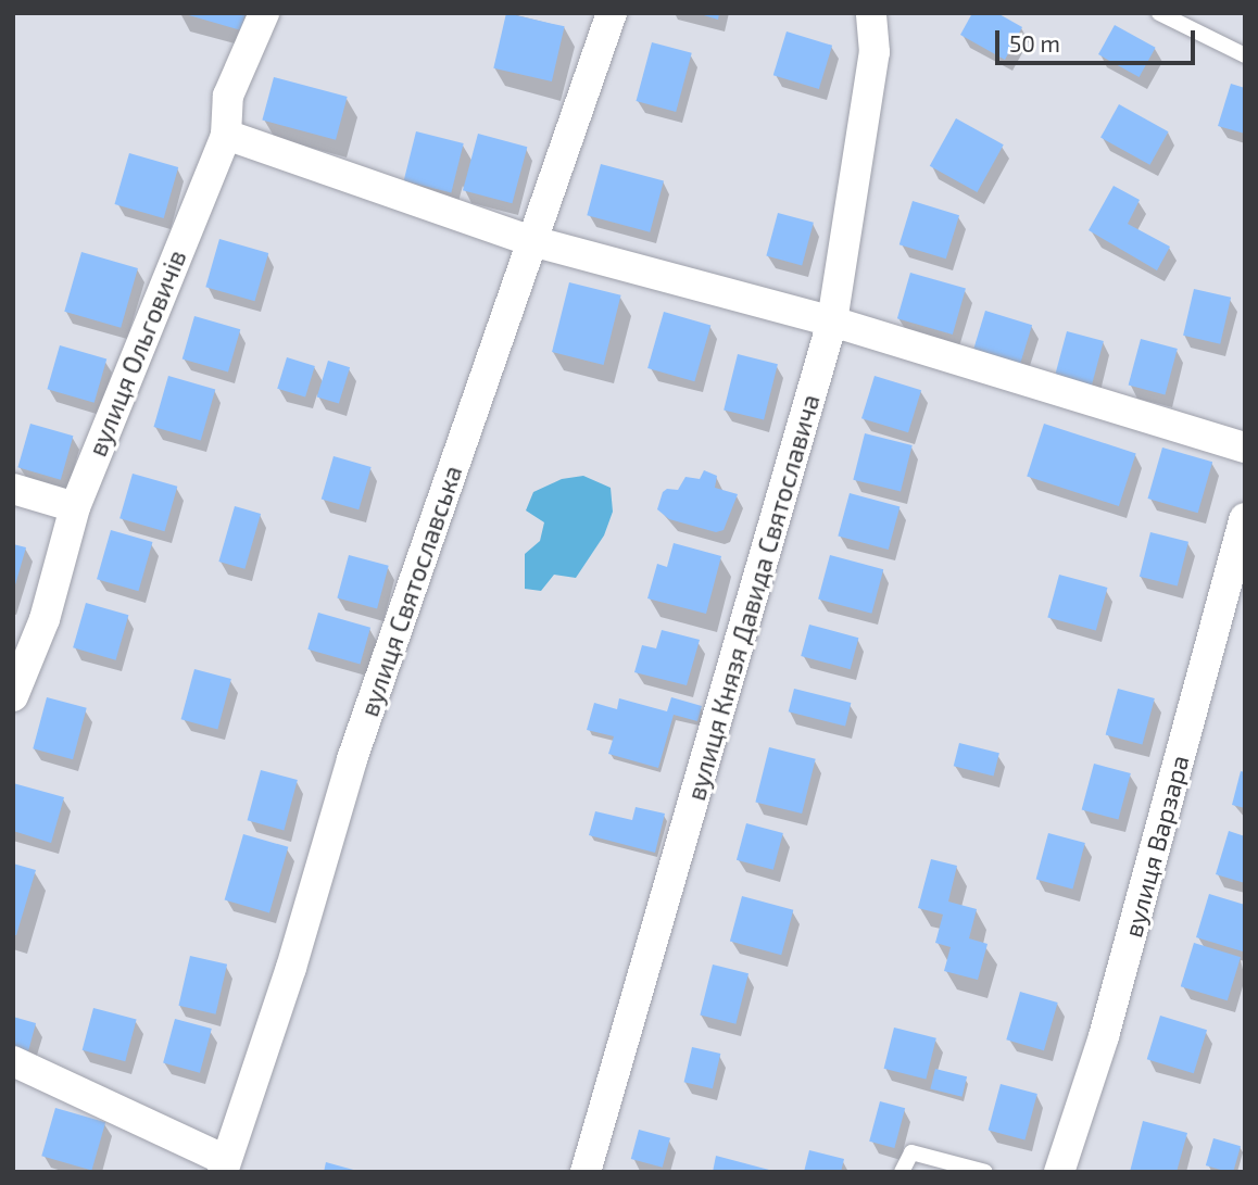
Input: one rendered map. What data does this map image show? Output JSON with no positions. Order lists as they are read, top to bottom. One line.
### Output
{"streets":{"street":["вулиця Ольговичів","вулиця Святославська","вулиця Князя Давида Святославича","вулиця Варзара"]},"scale_bar":"50 m"}
